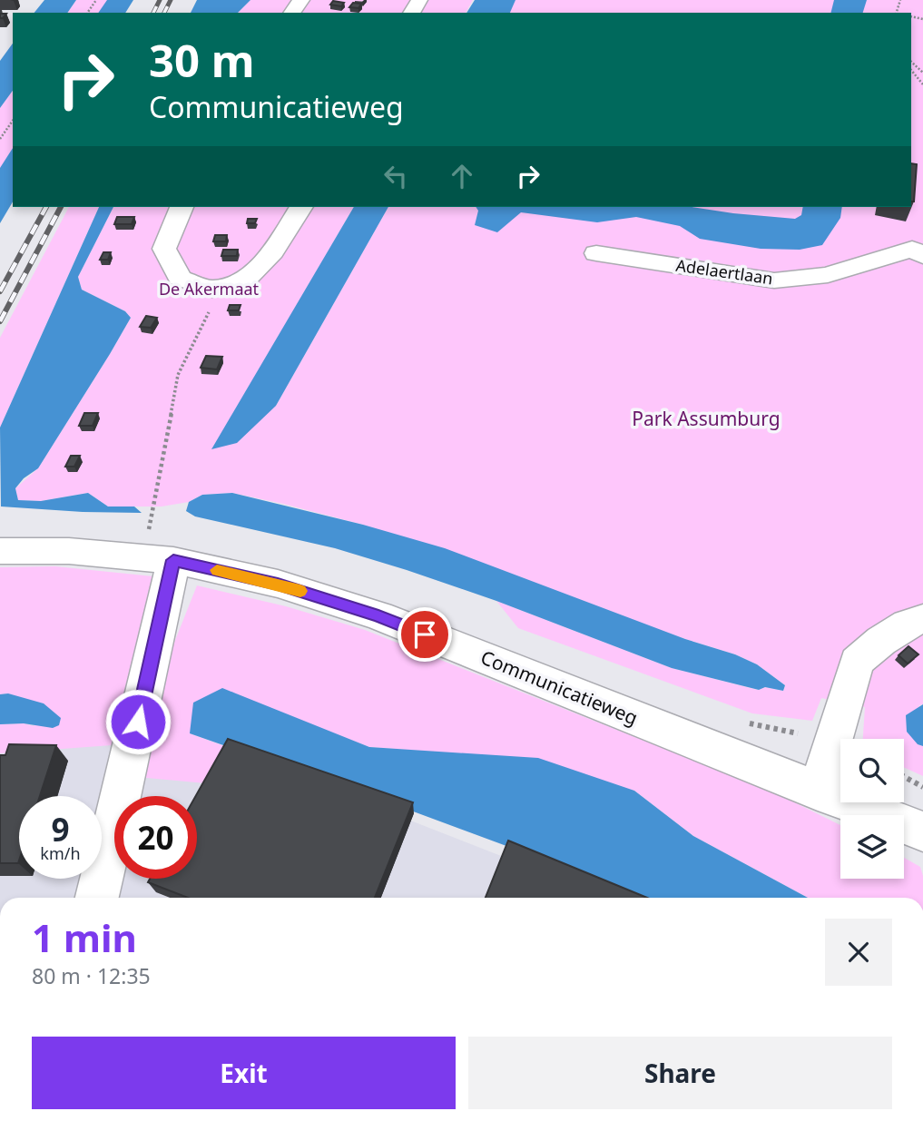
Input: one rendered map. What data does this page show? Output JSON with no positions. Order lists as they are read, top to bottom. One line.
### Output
{"streets":{"street":["Adelaertlaan","Communicatieweg"]},"parks":["De Akermaat","Park Assumburg"],"page":{"turn":["30 m","Communicatieweg"],"speed":"9 km/h","limit":"20","heading":["1 min","80 m · 12:35"],"buttons":["Exit","Share"]}}
